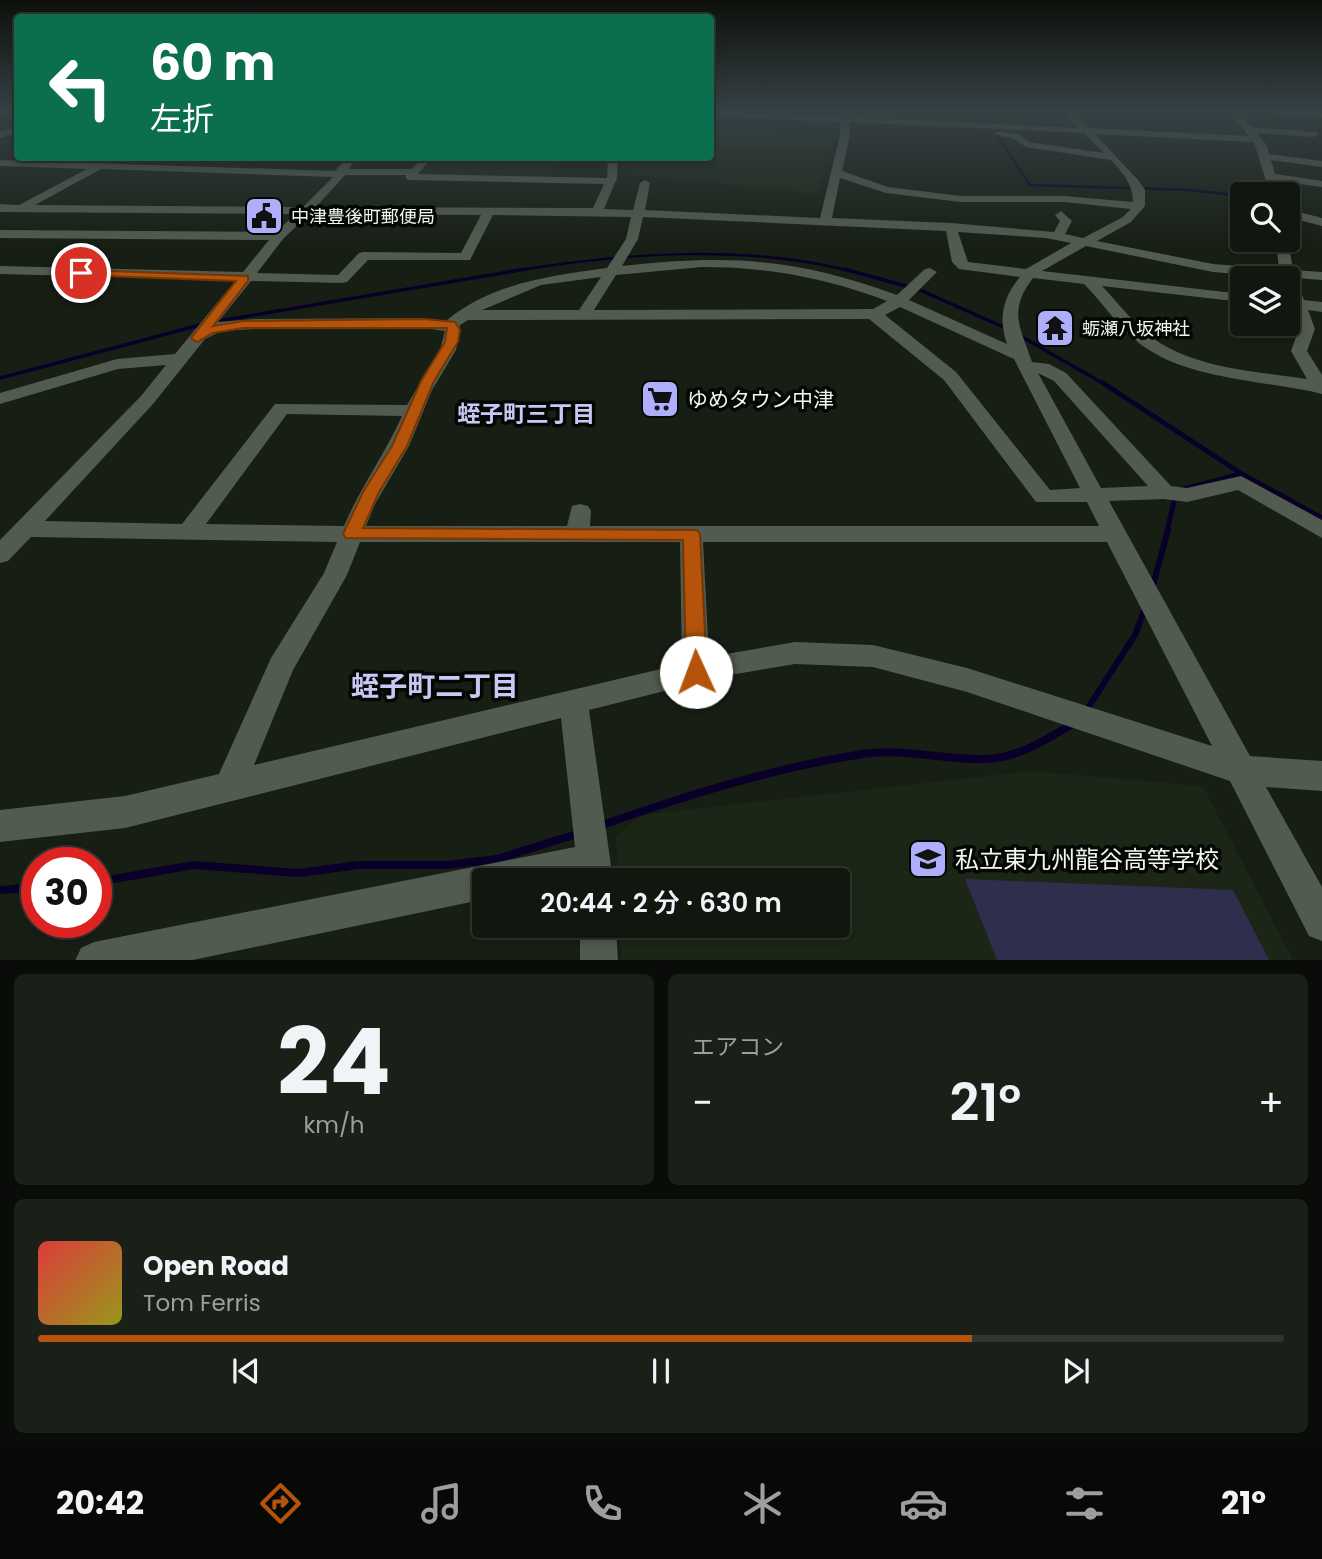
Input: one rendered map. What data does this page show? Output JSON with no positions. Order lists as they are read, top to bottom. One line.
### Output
{"districts":["蛭子町三丁目","蛭子町二丁目"],"places":{"public building":["中津豊後町郵便局"],"temple":["蛎瀬八坂神社"],"supermarket":["ゆめタウン中津"],"school or university":["私立東九州龍谷高等学校"]},"page":{"turn":["60 m","左折"],"limit":"30","trip":"20:44 · 2 分 · 630 m","tile":[["24","km/h"],"エアコン"],"heat":["−","21°","+"],"song":["Open Road","Tom Ferris"],"tabs":["20:42","21°"]}}
